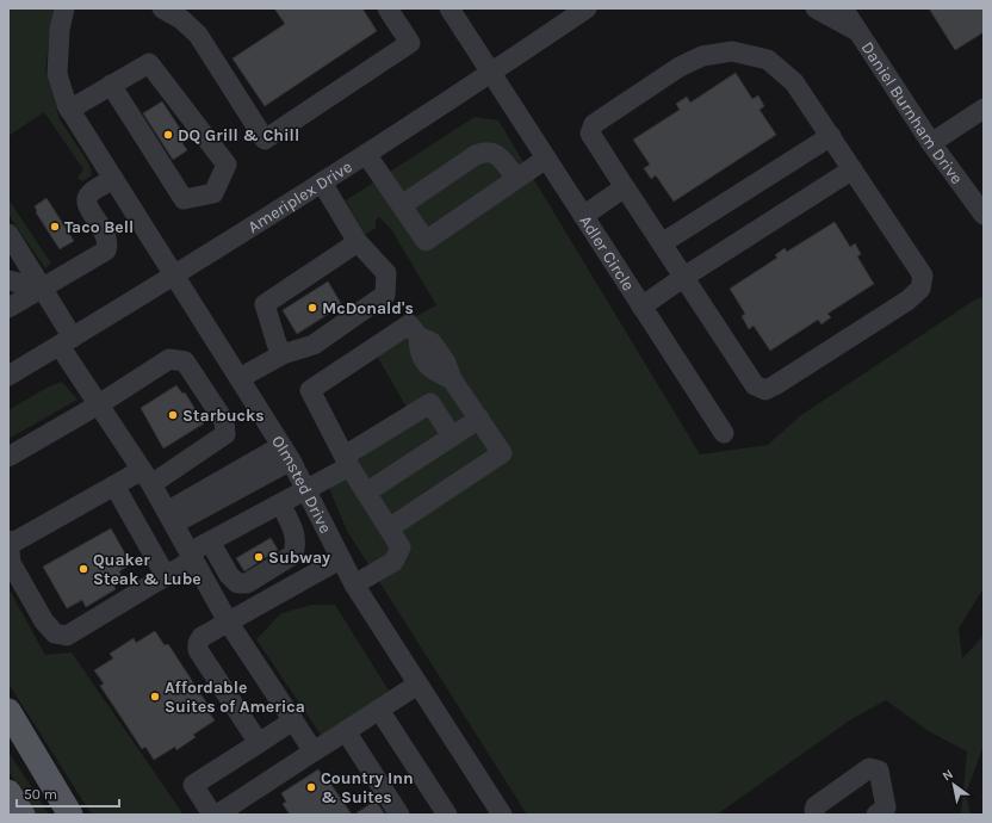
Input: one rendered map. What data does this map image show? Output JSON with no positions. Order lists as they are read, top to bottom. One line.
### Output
{"streets":{"street":["Daniel Burnham Drive","Ameriplex Drive","Adler Circle","Olmsted Drive"]},"crossings":[["Ameriplex Drive","Adler Circle"],["Ameriplex Drive","Olmsted Drive"]],"places":["DQ Grill & Chill","Taco Bell","McDonald's","Starbucks","Subway","Quaker Steak & Lube","Affordable Suites of America","Country Inn & Suites"],"scale_bar":"50 m","north":"top left"}
